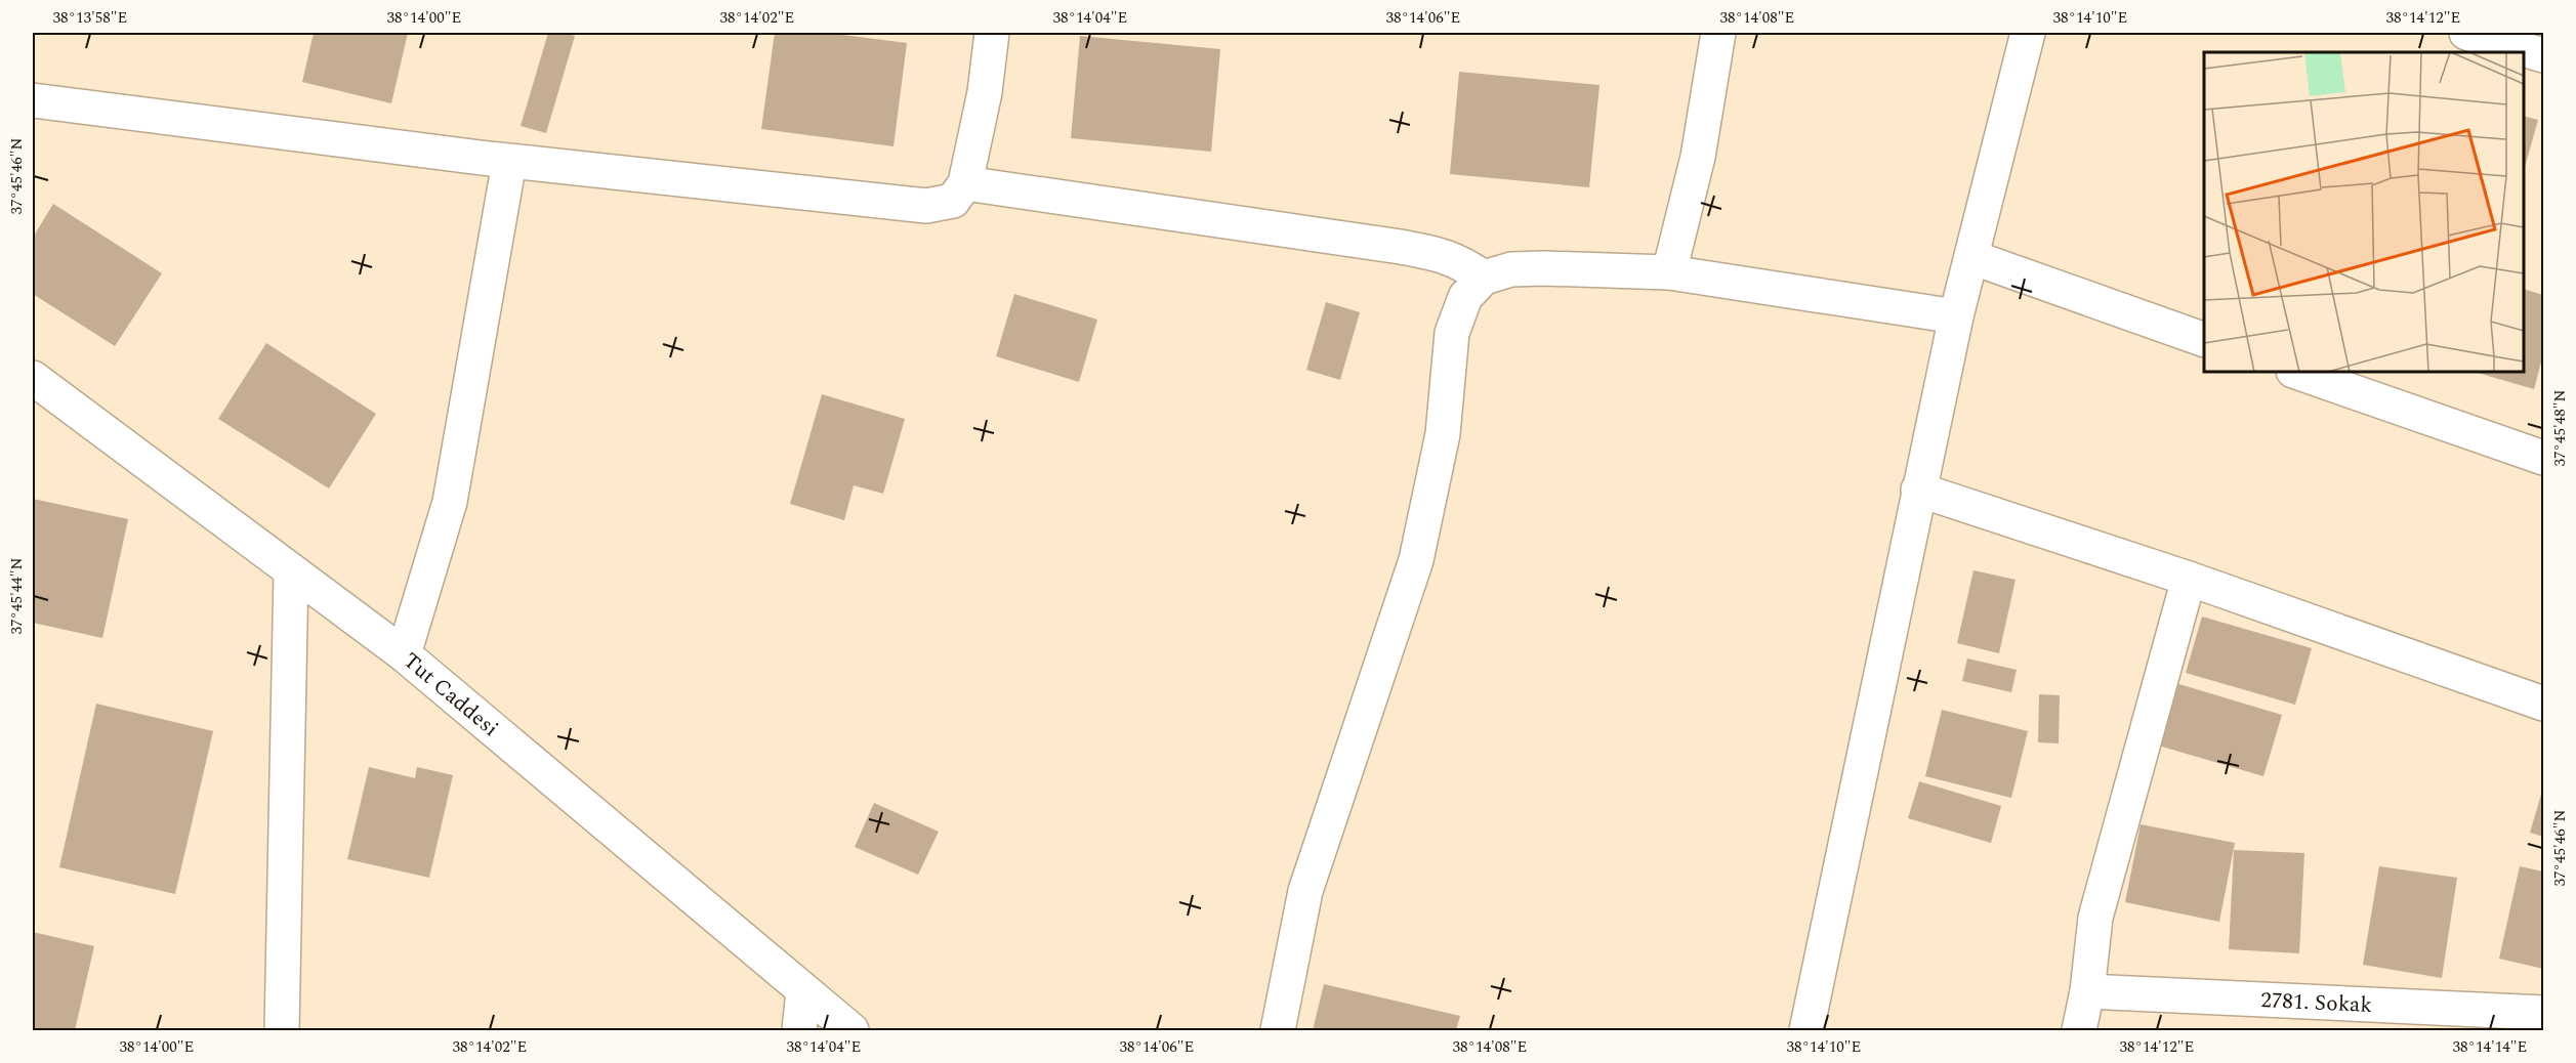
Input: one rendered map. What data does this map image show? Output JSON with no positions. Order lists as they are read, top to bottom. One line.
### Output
{"streets":{"street":["Tut Caddesi","2781. Sokak"]},"coordinates":["38°13'58\"E","38°14'00\"E","38°14'02\"E","38°14'04\"E","38°14'06\"E","38°14'08\"E","38°14'10\"E","38°14'12\"E","37°45'46\"N","37°45'48\"N","37°45'44\"N","38°14'14\"E"]}
